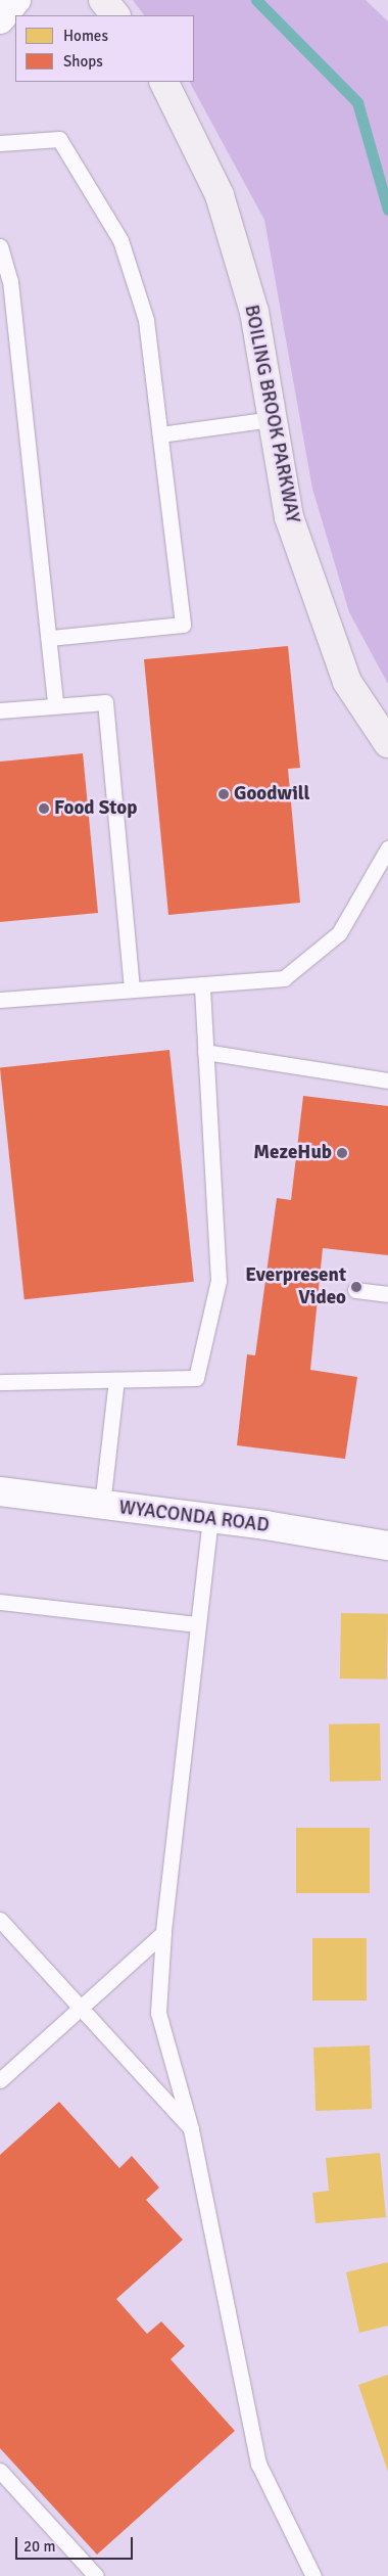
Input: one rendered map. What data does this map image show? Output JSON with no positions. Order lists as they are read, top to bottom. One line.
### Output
{"streets":{"street":["BOILING BROOK PARKWAY","WYACONDA ROAD"]},"places":["Goodwill","Food Stop","MezeHub","Everpresent Video"],"legend":["Homes","Shops"],"scale_bar":"20 m"}
